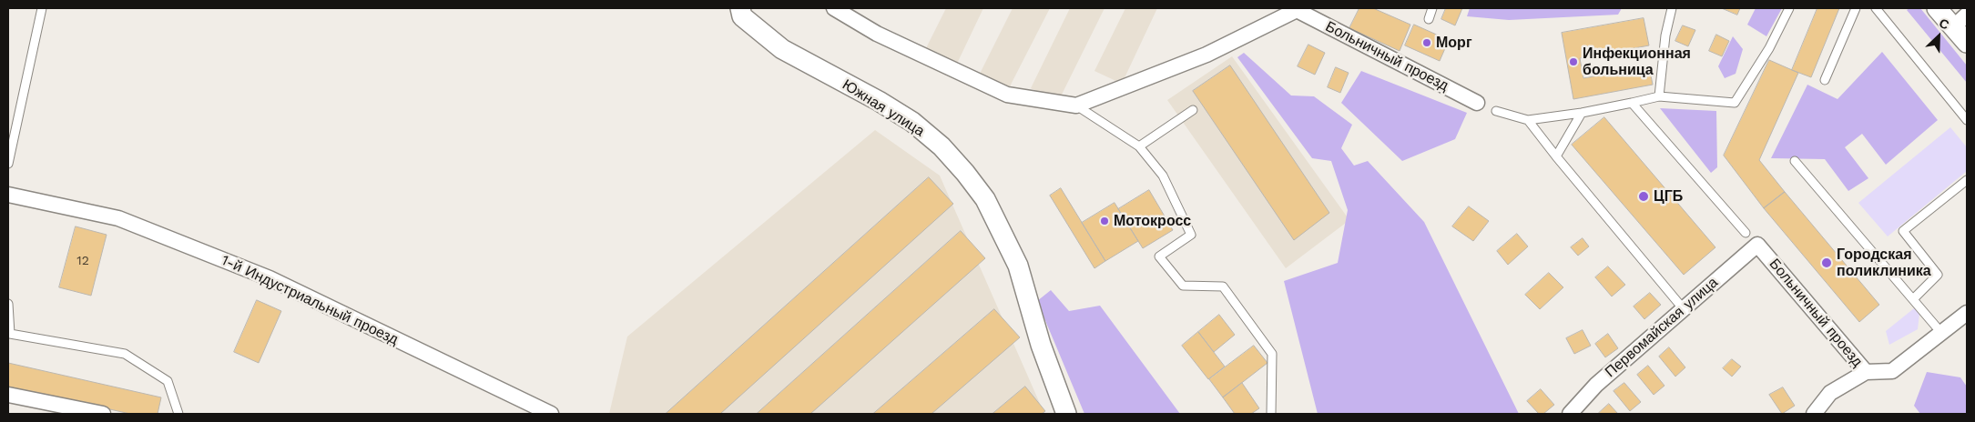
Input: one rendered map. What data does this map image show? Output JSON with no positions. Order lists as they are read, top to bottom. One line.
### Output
{"streets":{"street":["Больничный проезд","Южная улица","1-й Индустриальный проезд","Первомайская улица"]},"crossings":[["Больничный проезд","Первомайская улица"]],"places":["Морг","Инфекционная больница","ЦГБ","Мотокросс","Городская поликлиника"],"house_numbers":["12"],"north":"top right"}
